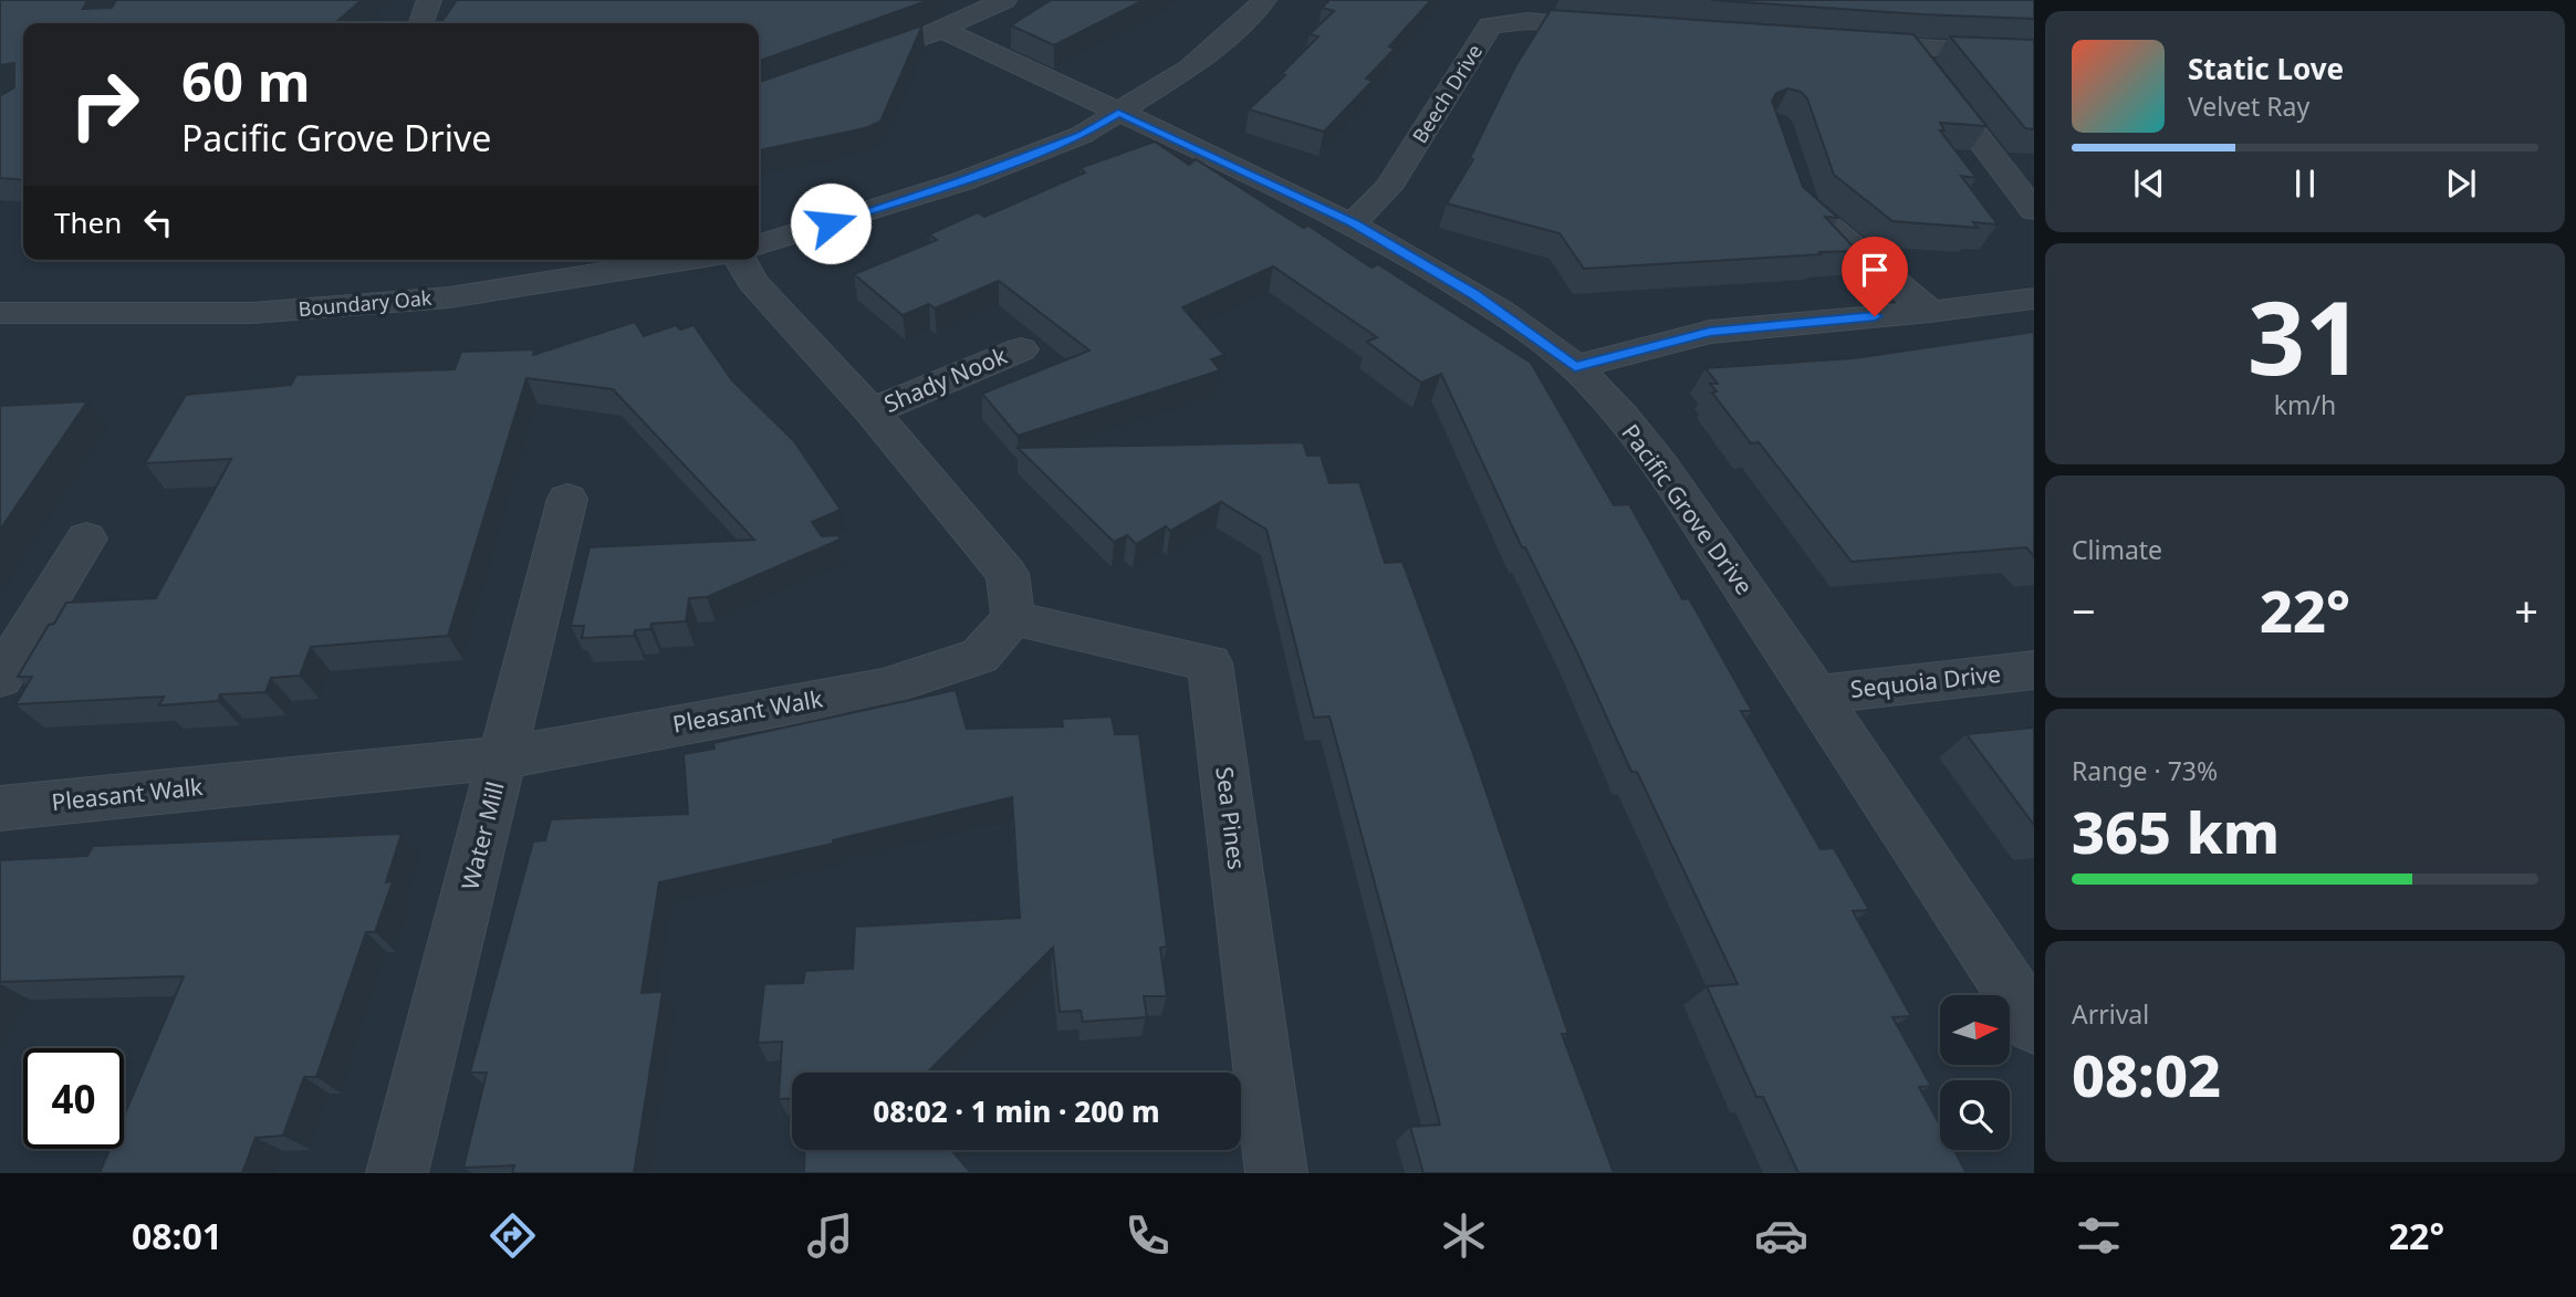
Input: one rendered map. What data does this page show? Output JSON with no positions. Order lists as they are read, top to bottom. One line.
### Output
{"streets":{"street":["Beech Drive","Boundary Oak","Shady Nook","Pacific Grove Drive","Sequoia Drive","Pleasant Walk","Sea Pines","Water Mill"]},"crossings":[["Beech Drive","Pacific Grove Drive"],["Pacific Grove Drive","Sequoia Drive"],["Pleasant Walk","Sea Pines"],["Pleasant Walk","Water Mill"]],"north":"right","page":{"turn":["60 m","Pacific Grove Drive"],"song":["Static Love","Velvet Ray"],"then":"Then","tile":[["31","km/h"],"Climate",["Range · 73%","365 km"],["Arrival","08:02"]],"heat":["−","22°","+"],"limit":"40","trip":"08:02 · 1 min · 200 m","tabs":["08:01","22°"]}}
